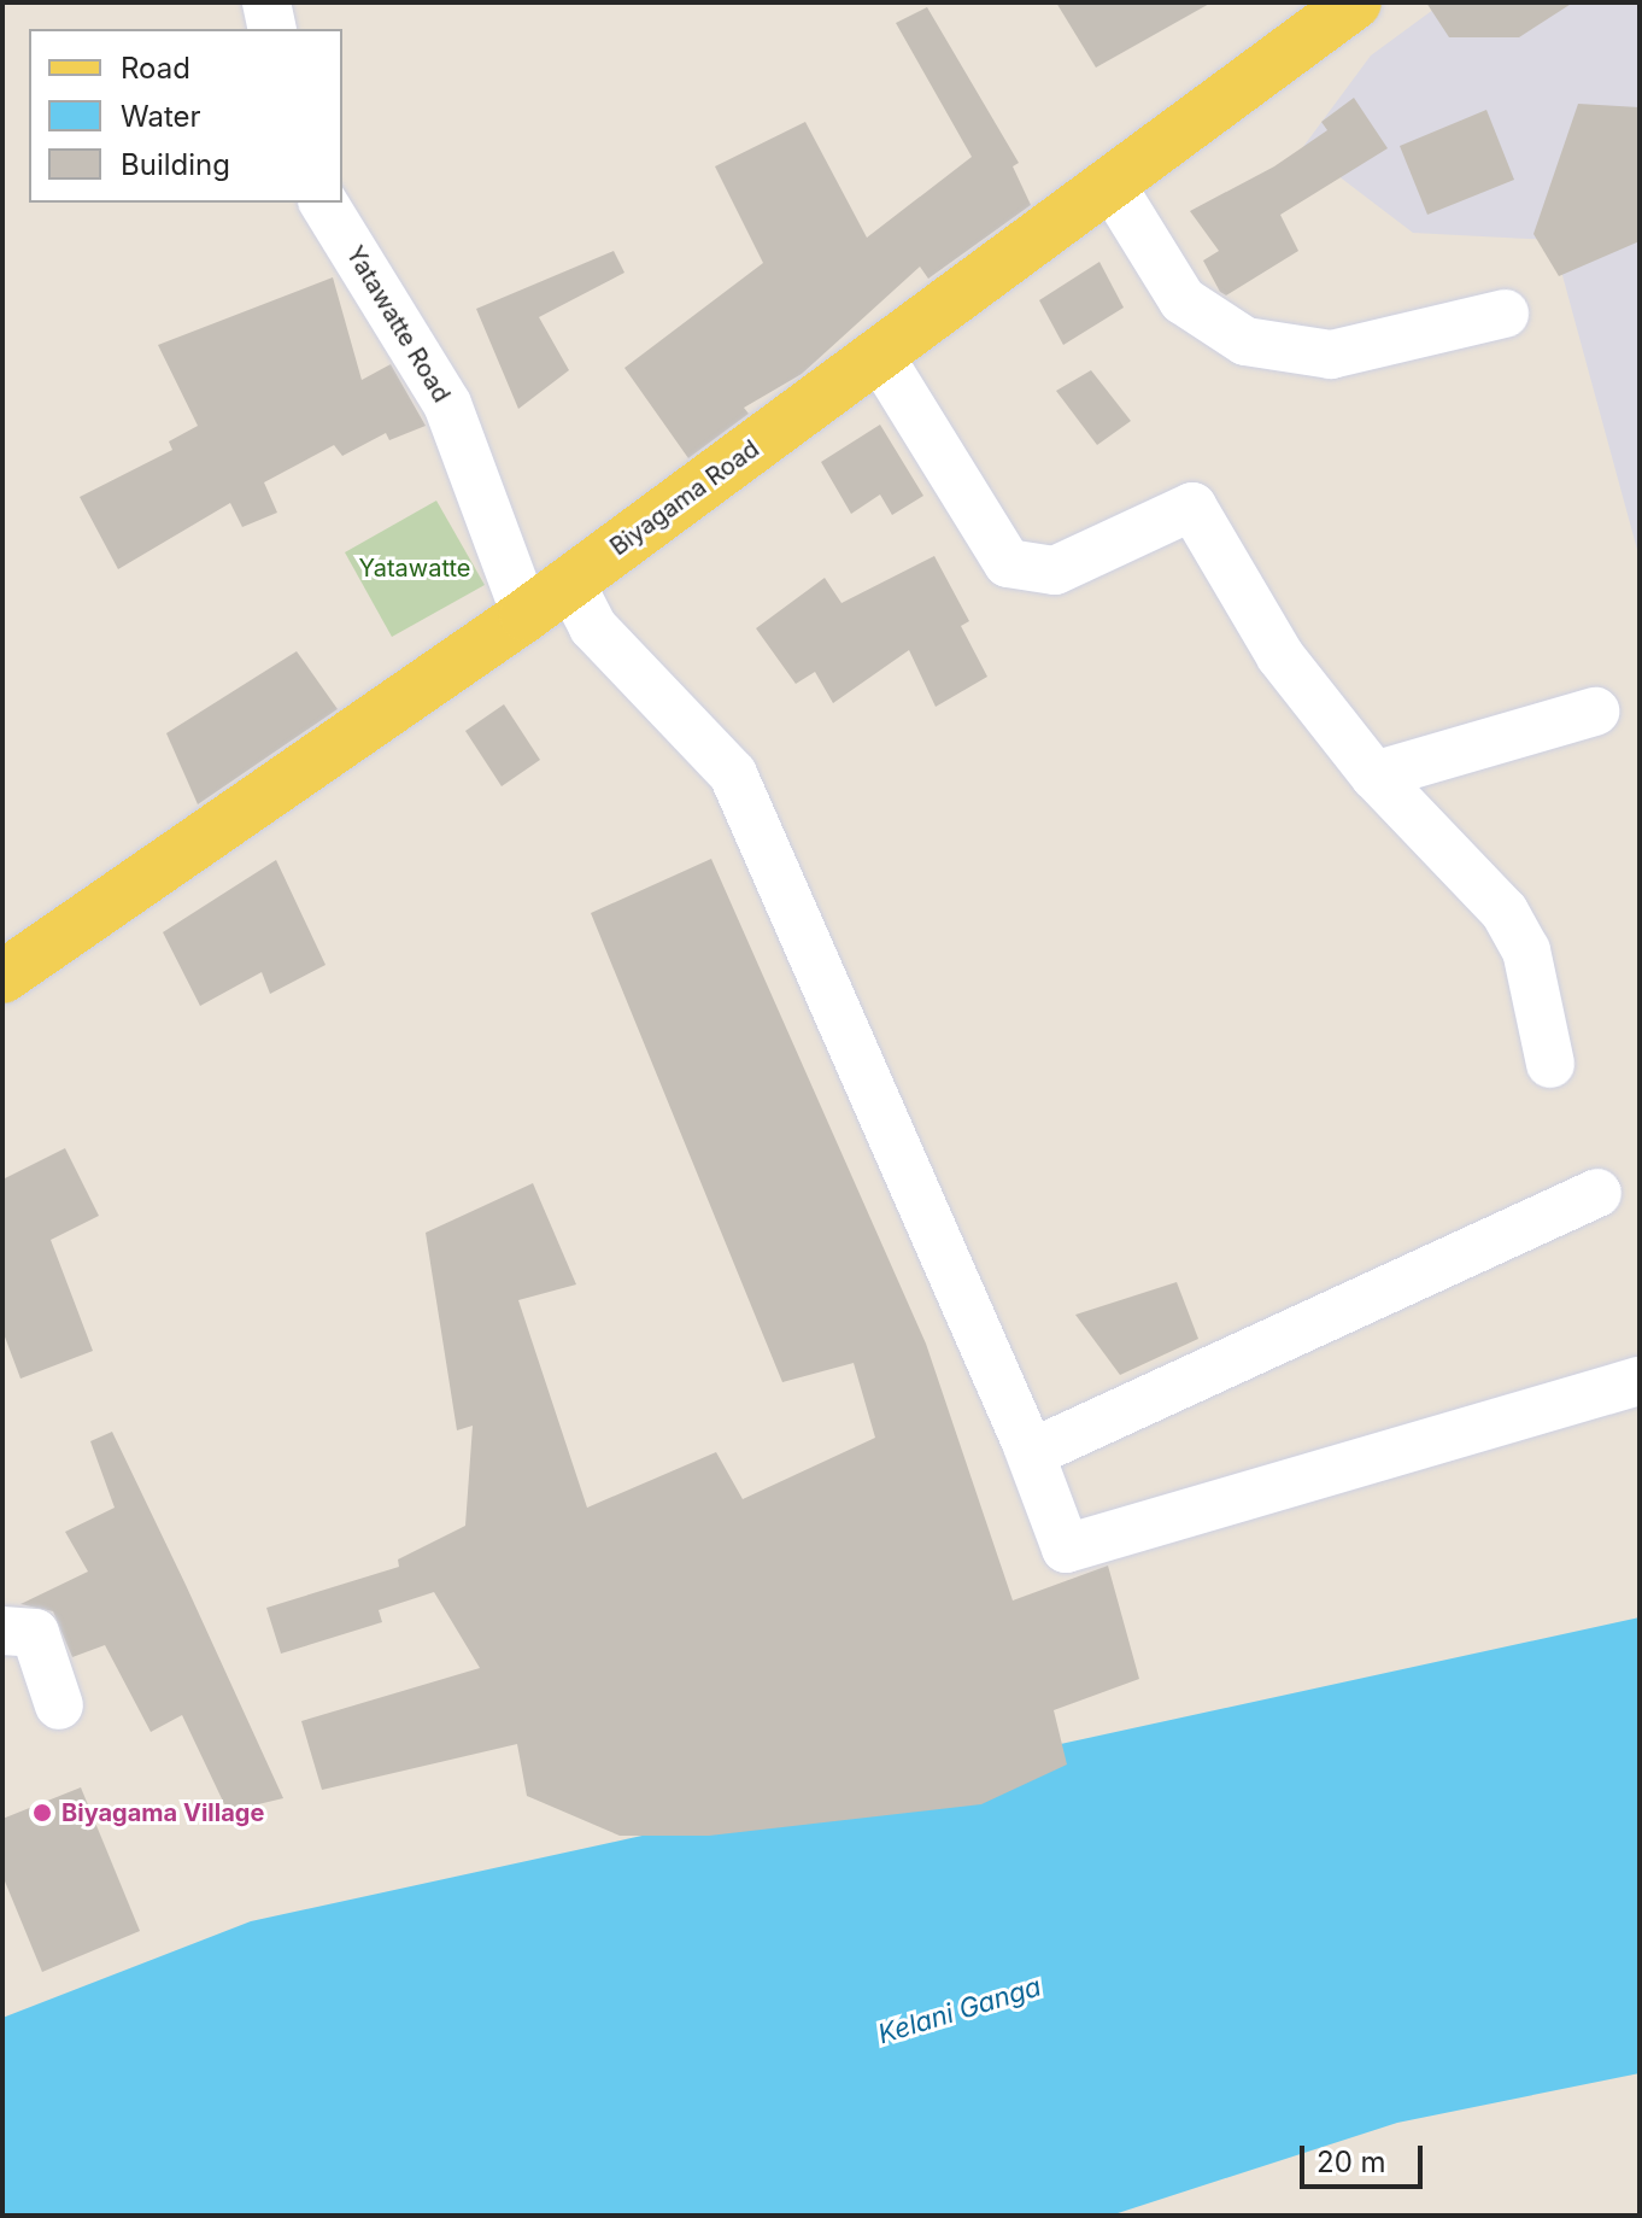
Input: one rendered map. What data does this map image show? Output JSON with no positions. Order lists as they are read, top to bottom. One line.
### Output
{"streets":{"main road":["Biyagama Road"],"street":["Yatawatte Road"]},"crossings":[["Yatawatte Road","Biyagama Road"]],"water":["Kelani Ganga"],"parks":["Yatawatte"],"places":["Biyagama Village"],"legend":["Road","Water","Building"],"scale_bar":"20 m"}
